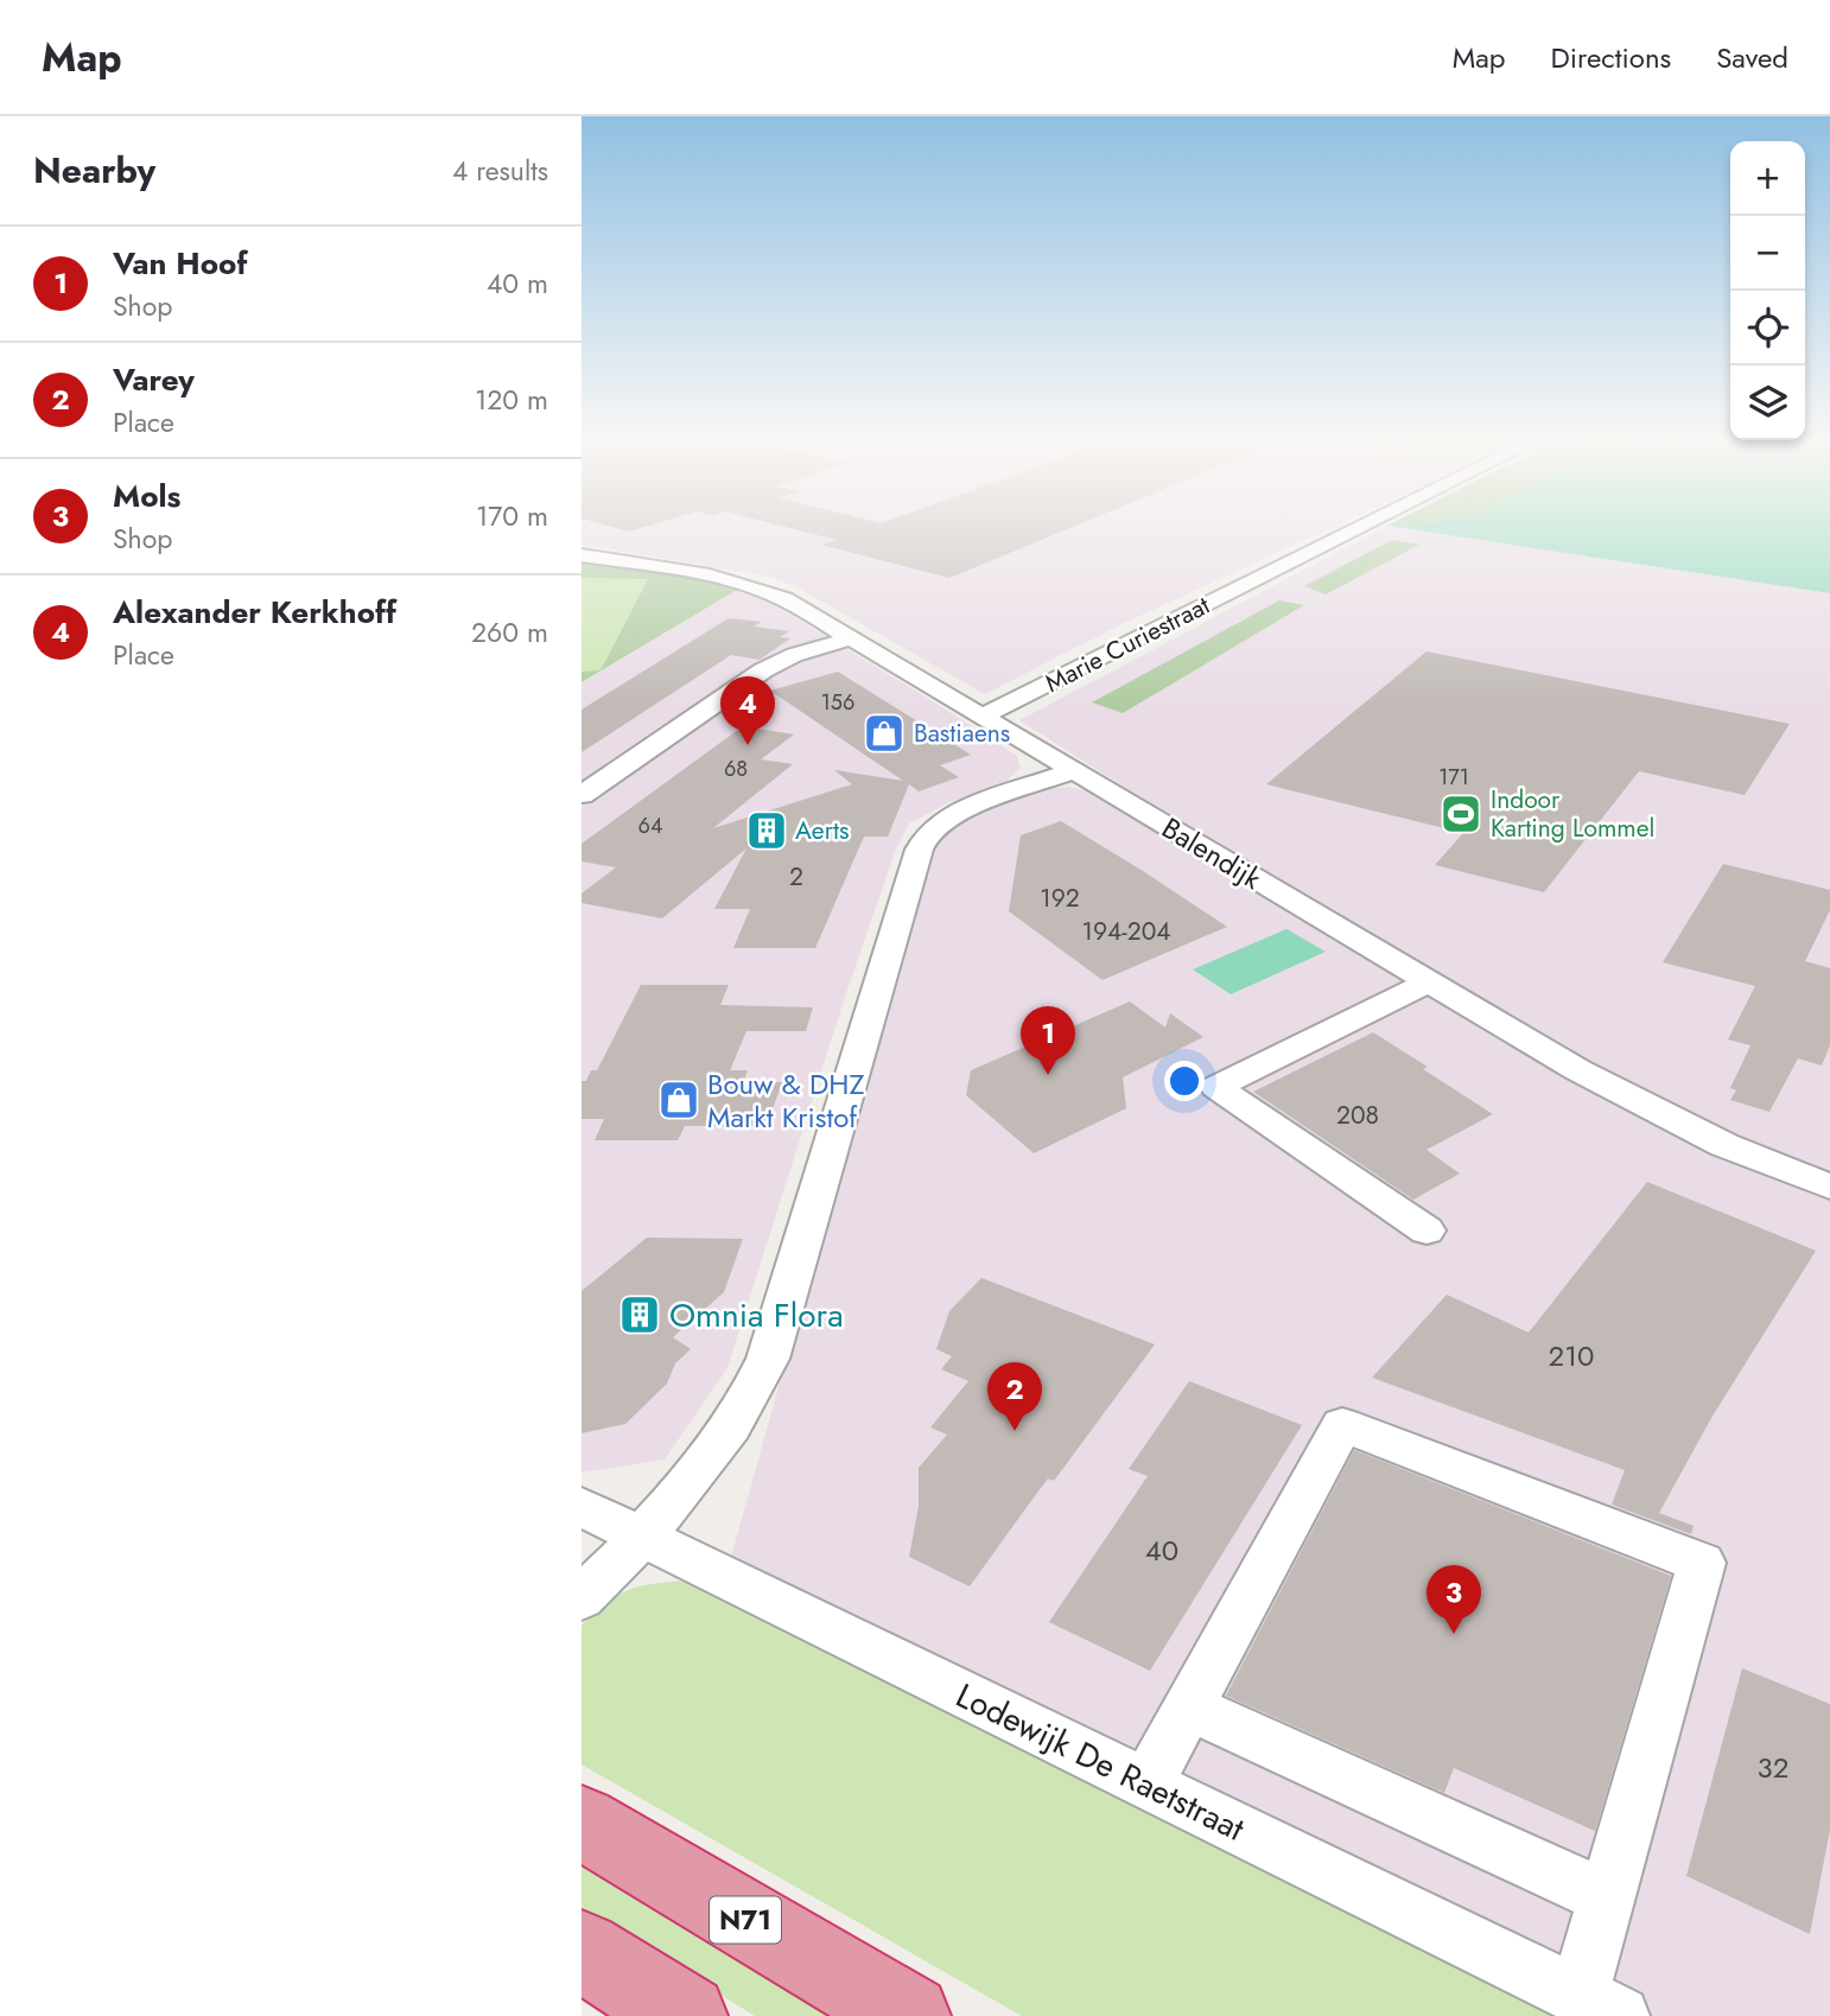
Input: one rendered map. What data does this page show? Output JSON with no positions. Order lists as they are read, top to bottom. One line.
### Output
{"streets":{"highway":["N71"],"street":["Marie Curiestraat","Balendijk","Lodewijk De Raetstraat"]},"crossings":[["Marie Curiestraat","Balendijk"]],"places":{"shop":["Bastiaens","Bouw & DHZ Markt Kristof"],"sports":["Indoor Karting Lommel"],"building":["Aerts","Omnia Flora"]},"house_numbers":["156","68","171","64","2","192","194-204","208","210","40","32"],"page":{"header":"Map","nav":["Map","Directions","Saved"],"heading":["Nearby","4 results"],"map_buttons":["+","−"],"list":[{"mark":"1","name":"Van Hoof","note":"Shop","value":"40 m"},{"mark":"2","name":"Varey","note":"Place","value":"120 m"},{"mark":"3","name":"Mols","note":"Shop","value":"170 m"},{"mark":"4","name":"Alexander Kerkhoff","note":"Place","value":"260 m"}],"pins":["4","1","2","3"]}}
